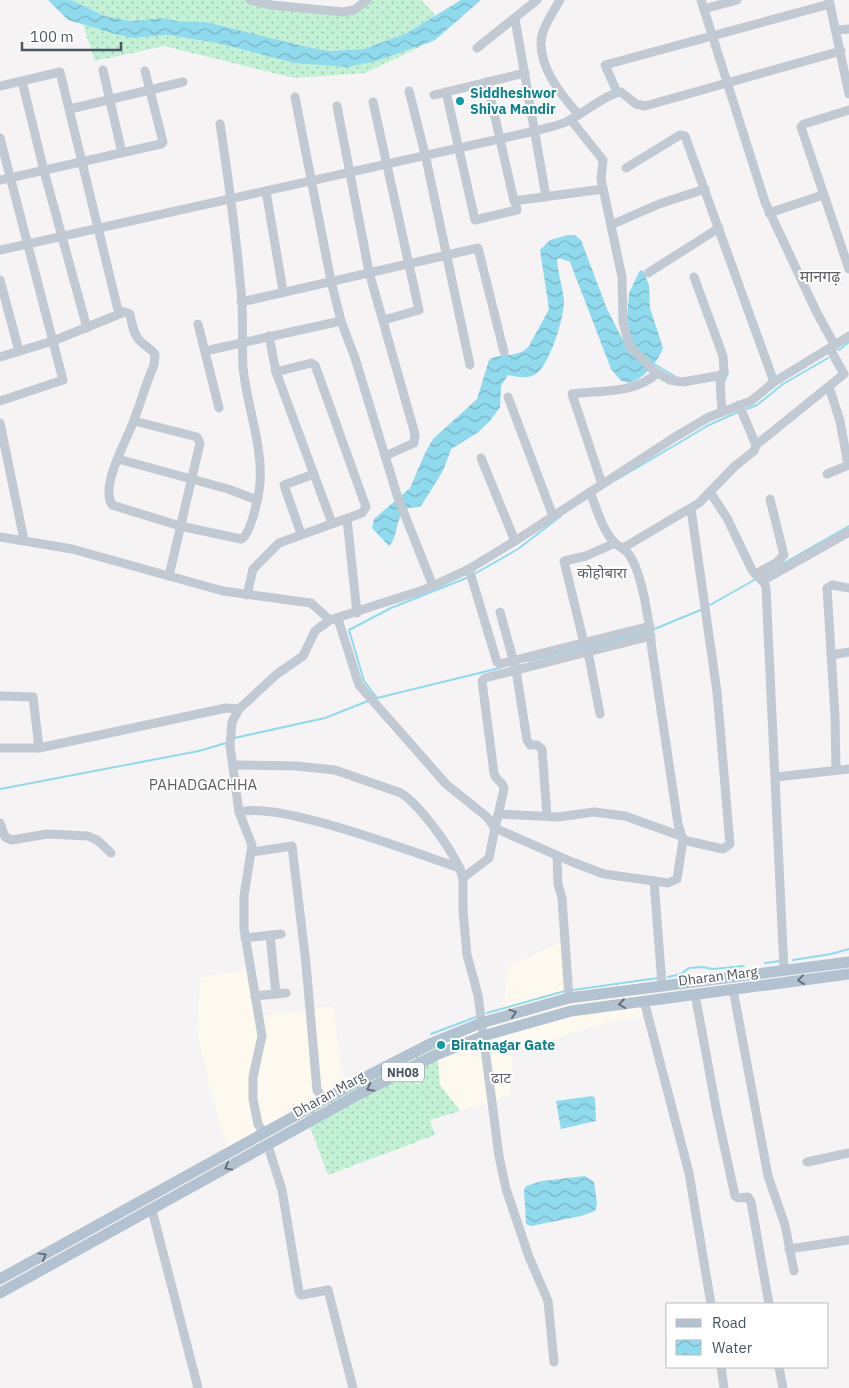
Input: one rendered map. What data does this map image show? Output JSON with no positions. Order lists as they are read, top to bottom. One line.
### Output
{"streets":{"main road":["Dharan Marg","NH08"]},"districts":["मानगढ़","कोहोबारा","PAHADGACHHA","ढाट"],"places":["Siddheshwor Shiva Mandir","Biratnagar Gate"],"legend":["Road","Water"],"scale_bar":"100 m"}
